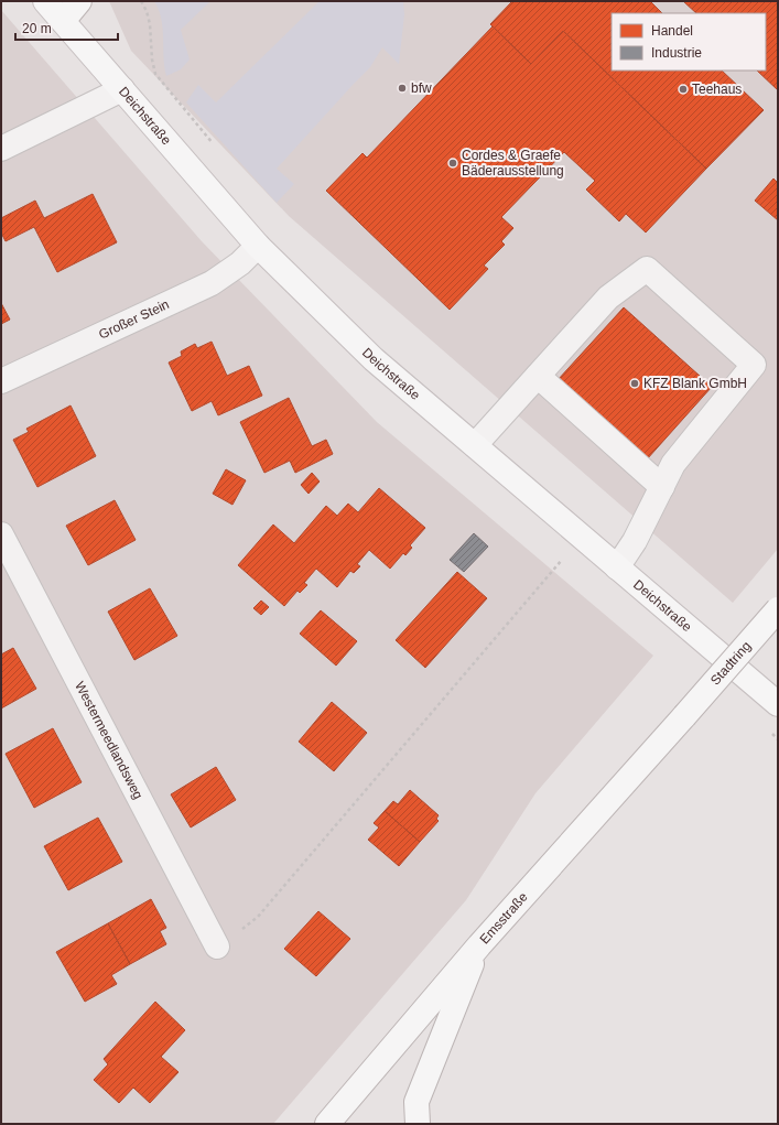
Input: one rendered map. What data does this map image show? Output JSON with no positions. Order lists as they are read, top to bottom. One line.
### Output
{"streets":{"main road":["Deichstraße","Stadtring","Emsstraße"],"street":["Großer Stein","Westermeedlandsweg"]},"crossings":[["Deichstraße","Großer Stein"],["Stadtring","Emsstraße"]],"places":["bfw","Teehaus","Cordes & Graefe Bäderausstellung","KFZ Blank GmbH"],"legend":["Handel","Industrie"],"scale_bar":"20 m"}
